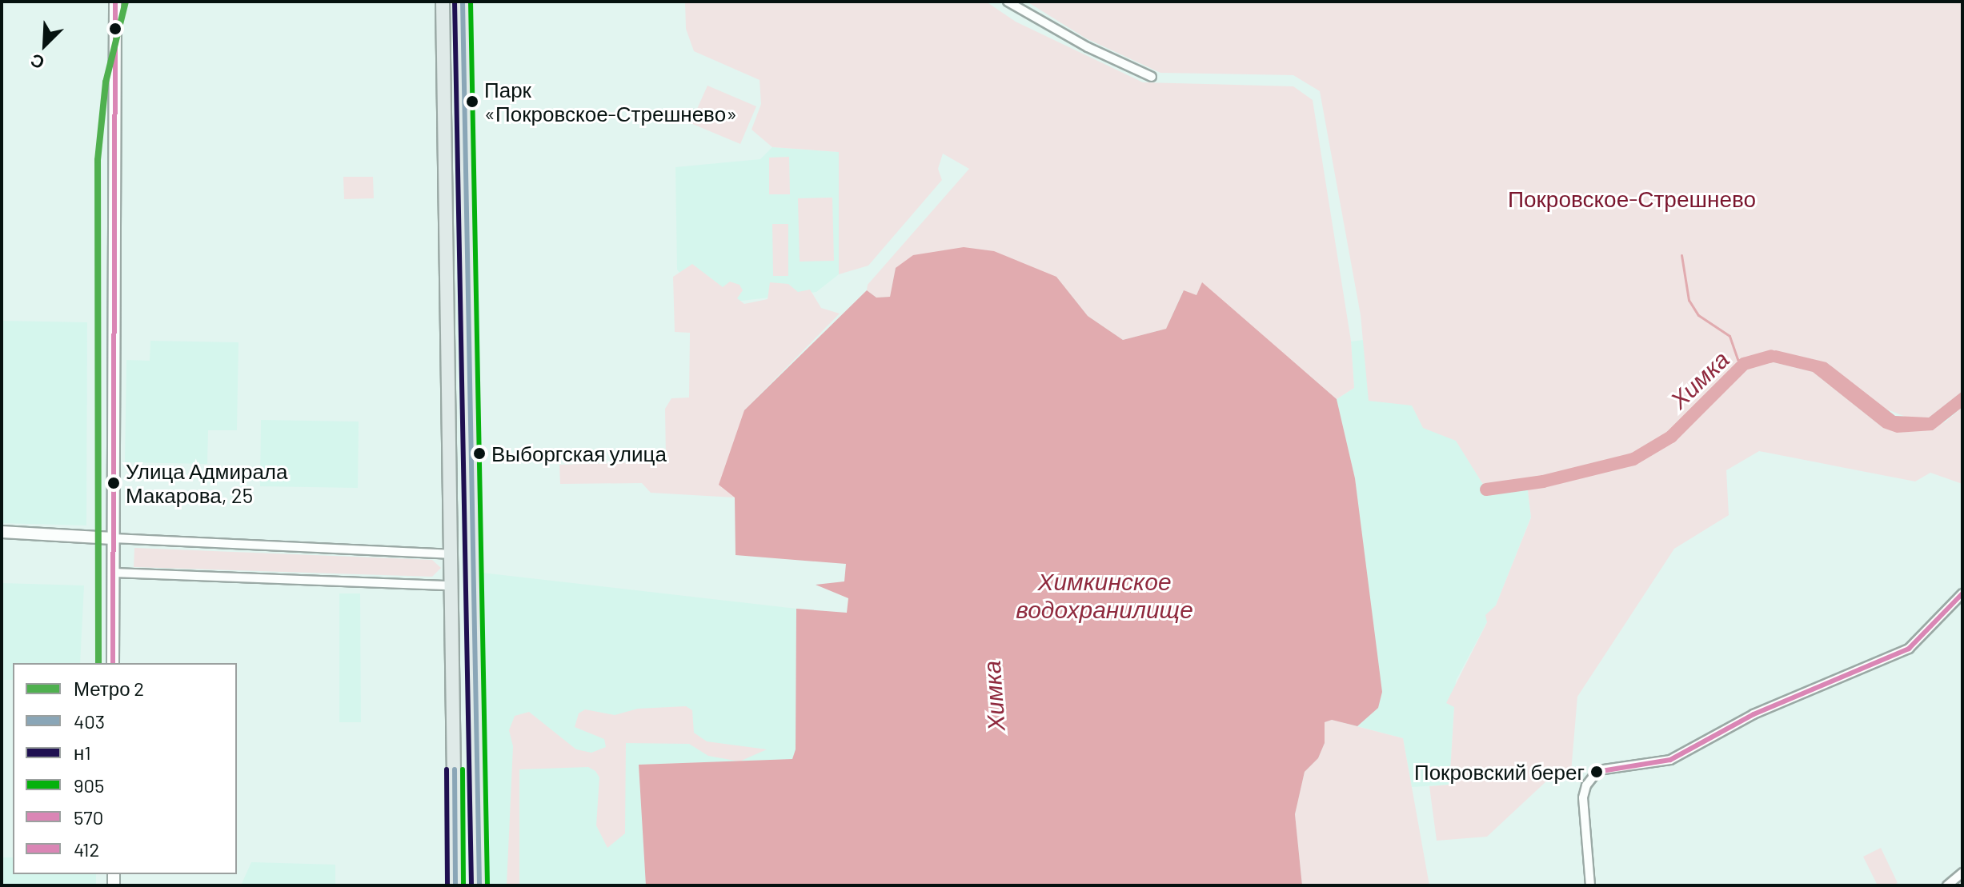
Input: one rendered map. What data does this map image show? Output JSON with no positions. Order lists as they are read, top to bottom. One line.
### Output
{"water":["Химка","Химкинское водохранилище"],"parks":["Покровское-Стрешнево"],"places":["Парк «Покровское-Стрешнево»","Выборгская улица","Улица Адмирала Макарова, 25","Покровский берег"],"lines":["metro line 2","transit line 403","transit line н1","transit line 905","transit line 570","transit line 412"],"legend":["Метро 2","403","н1","905","570","412"],"north":"bottom left"}
